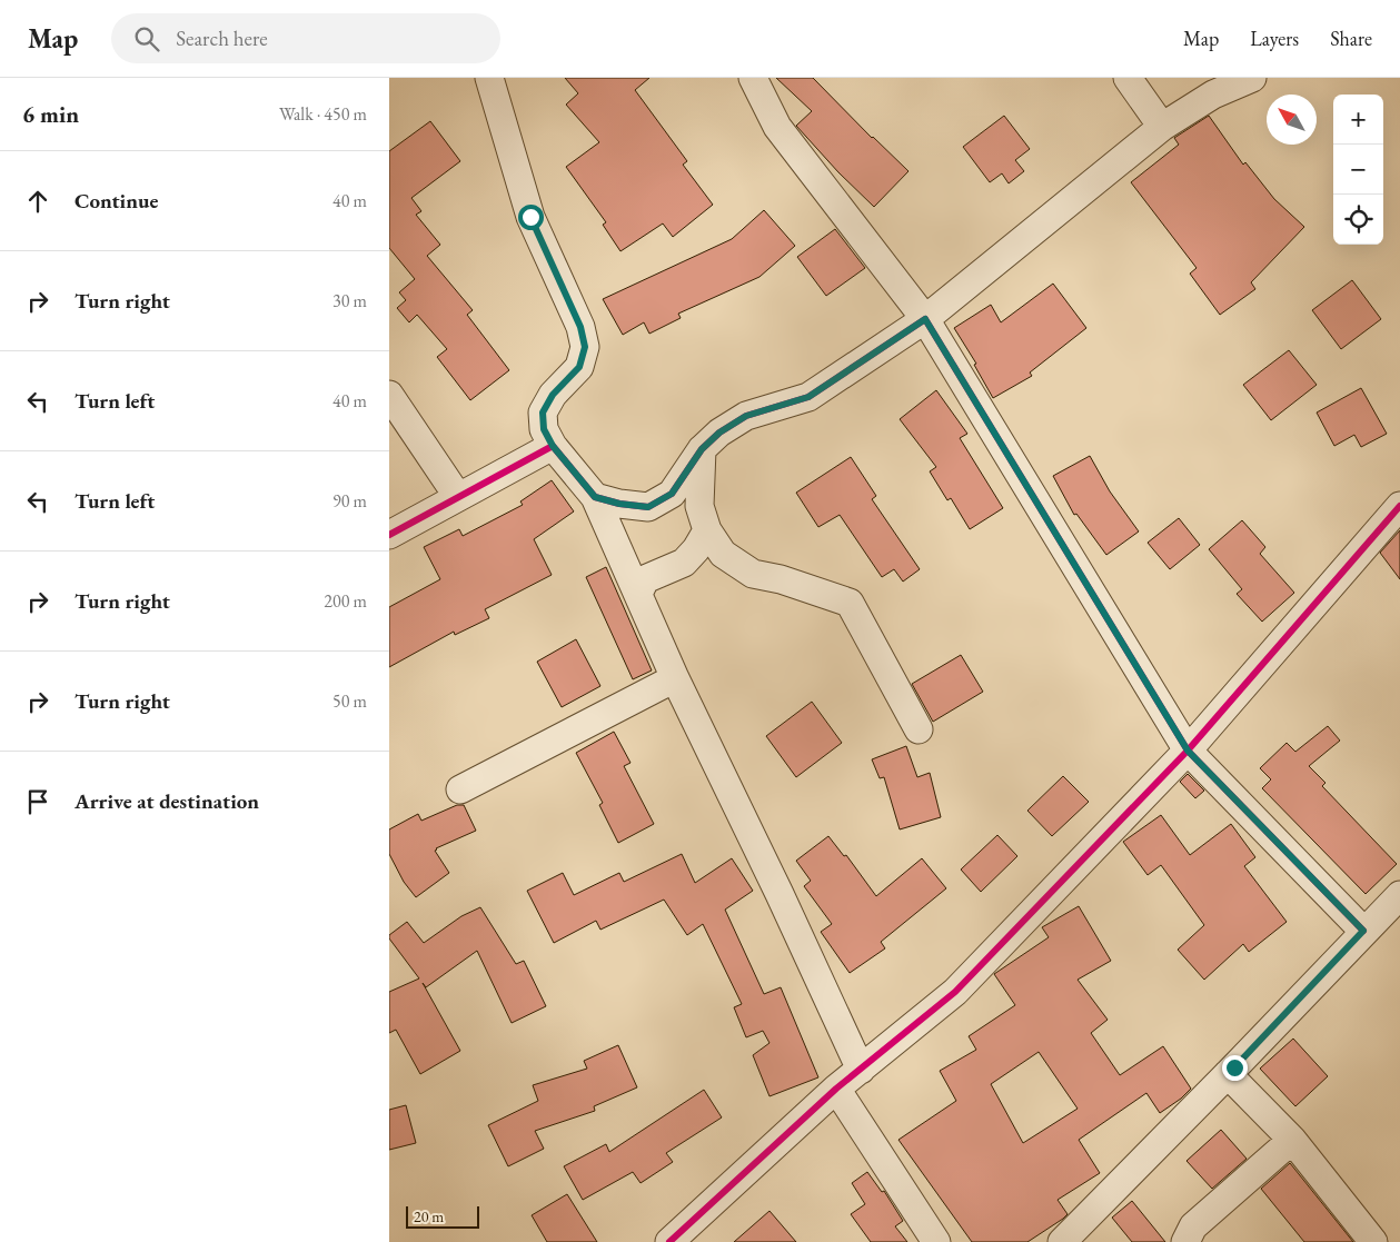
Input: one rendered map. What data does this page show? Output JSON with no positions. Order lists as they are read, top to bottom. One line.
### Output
{"scale_bar":"20 m","north":"top left","page":{"header":"Map","search":"Search here","nav":["Map","Layers","Share"],"heading":["6 min","Walk · 450 m"],"map_buttons":["+","−"],"list":[["Continue","40 m"],["Turn right","30 m"],["Turn left","40 m"],["Turn left","90 m"],["Turn right","200 m"],["Turn right","50 m"],"Arrive at destination"],"scale":"20 m"}}
